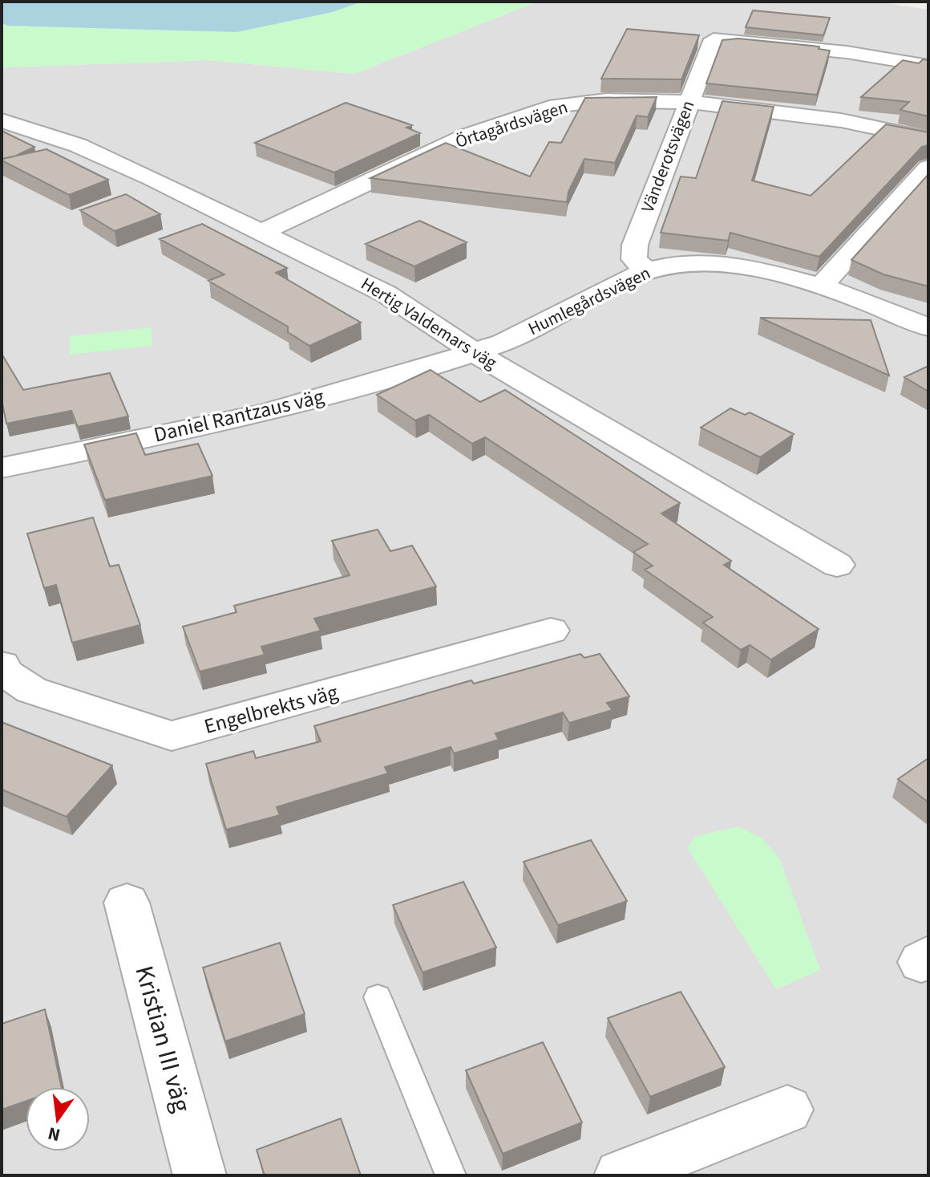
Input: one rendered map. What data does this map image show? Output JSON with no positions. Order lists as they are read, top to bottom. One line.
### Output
{"streets":{"street":["Örtagårdsvägen","Vänderotsvägen","Humlegårdsvägen","Hertig Valdemars väg","Daniel Rantzaus väg","Engelbrekts väg","Kristian III väg"]},"crossings":[["Örtagårdsvägen","Vänderotsvägen"],["Örtagårdsvägen","Hertig Valdemars väg"],["Vänderotsvägen","Humlegårdsvägen"],["Humlegårdsvägen","Hertig Valdemars väg"],["Humlegårdsvägen","Daniel Rantzaus väg"],["Hertig Valdemars väg","Daniel Rantzaus väg"]],"north":"bottom"}
